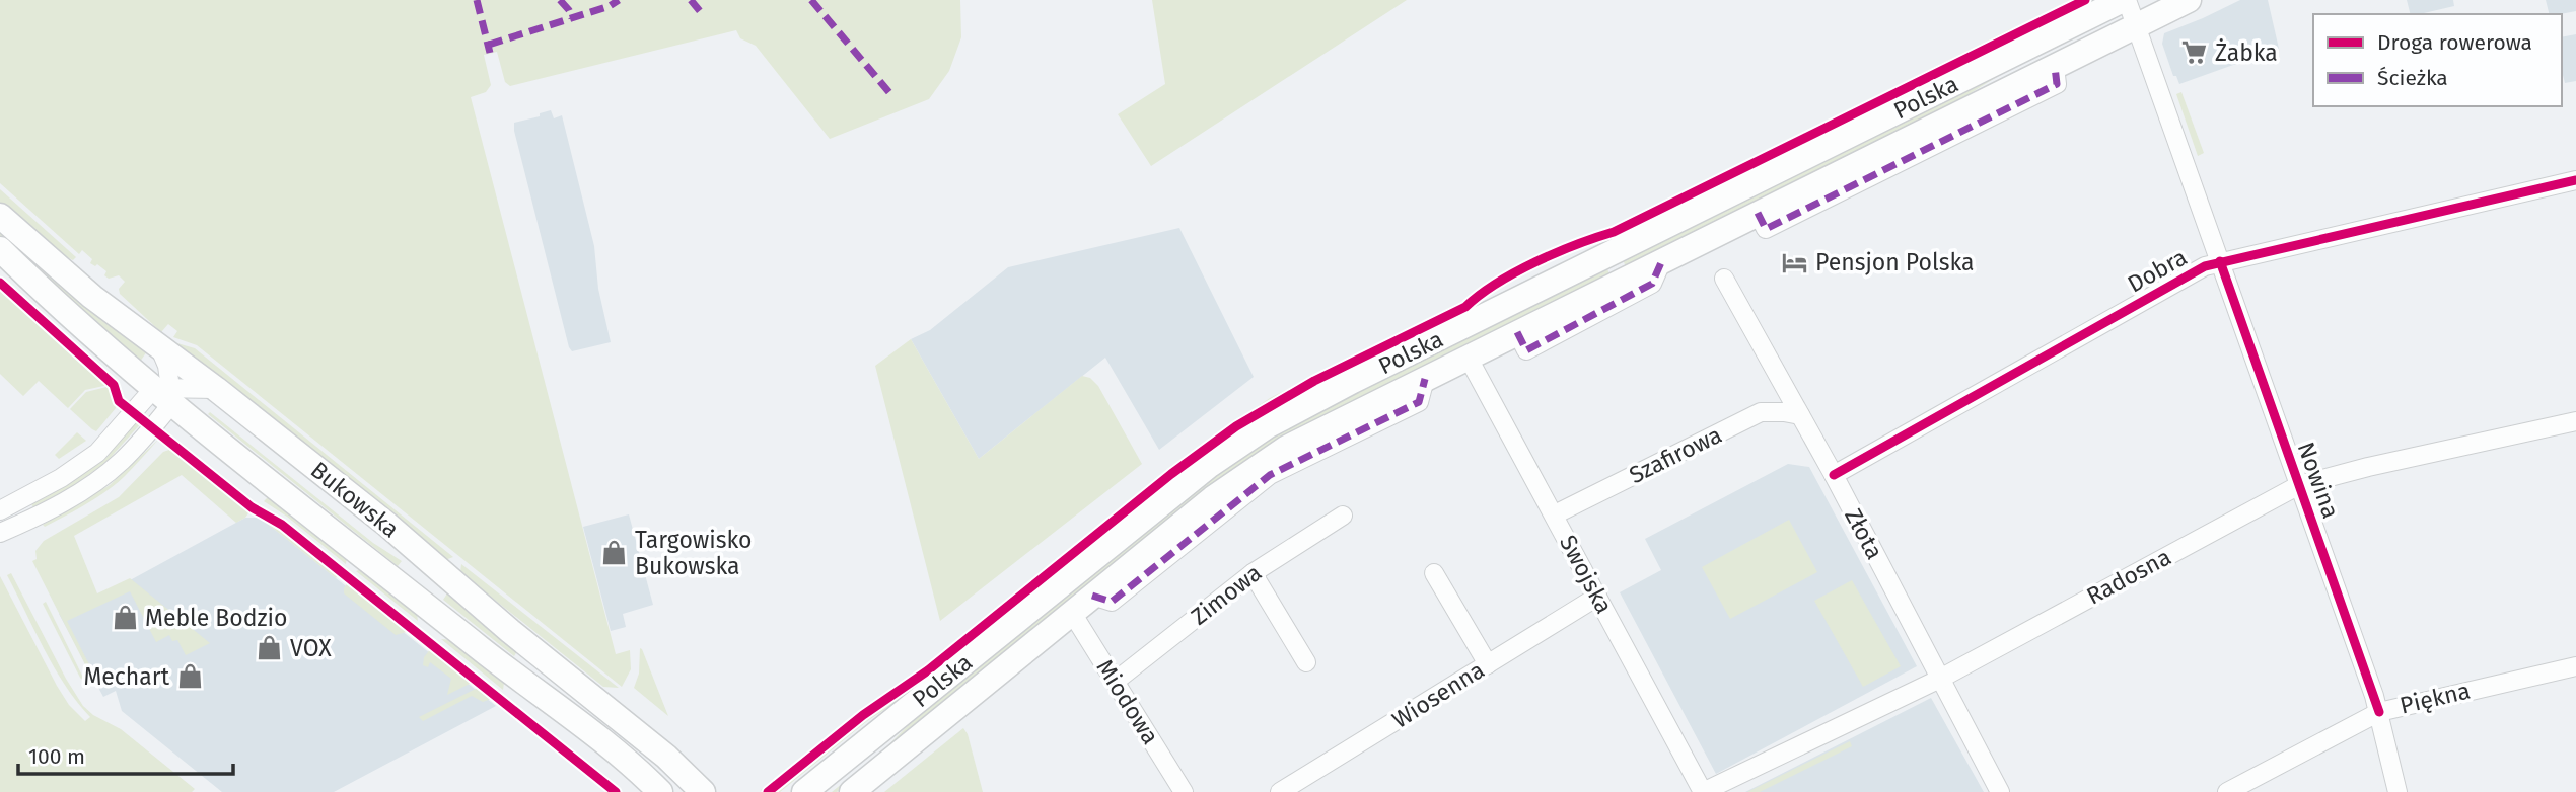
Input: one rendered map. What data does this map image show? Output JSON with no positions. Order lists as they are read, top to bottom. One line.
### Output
{"streets":{"street":["Polska","Dobra","Szafirowa","Nowina","Bukowska","Złota","Swojska","Radosna","Zimowa","Wiosenna","Piękna","Miodowa"]},"crossings":[["Polska","Nowina"],["Polska","Swojska"],["Polska","Miodowa"],["Dobra","Nowina"],["Dobra","Złota"],["Szafirowa","Złota"],["Szafirowa","Swojska"],["Nowina","Radosna"],["Nowina","Piękna"],["Złota","Radosna"],["Swojska","Radosna"],["Swojska","Wiosenna"],["Zimowa","Miodowa"]],"places":{"supermarket":["Żabka"],"hotel":["Pensjon Polska"],"shop":["Targowisko Bukowska","Meble Bodzio","VOX","Mechart"]},"legend":["Droga rowerowa","Ścieżka"],"scale_bar":"100 m"}
